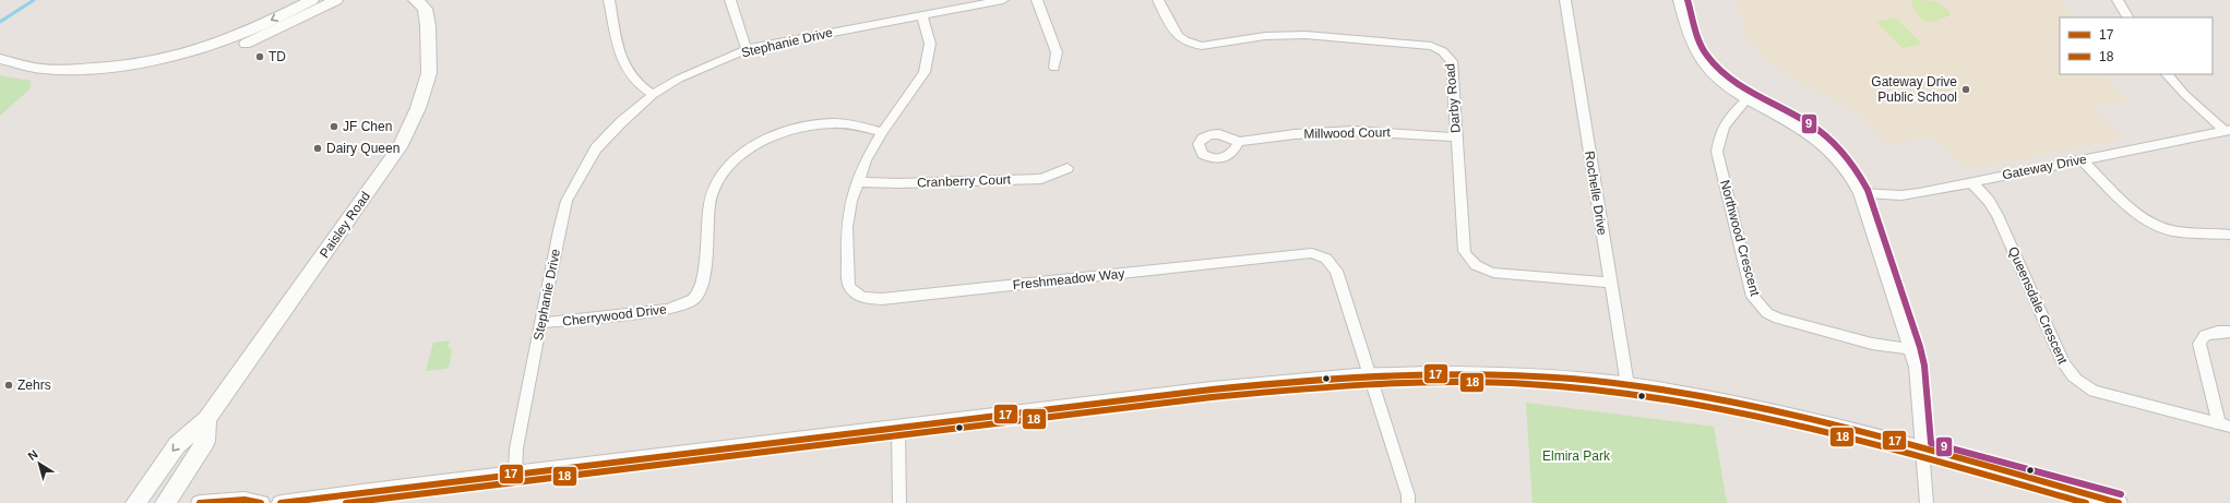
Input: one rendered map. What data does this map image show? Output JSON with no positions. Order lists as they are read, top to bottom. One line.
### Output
{"streets":{"main road":["Paisley Road"],"street":["Stephanie Drive","Darby Road","Millwood Court","Gateway Drive","Cranberry Court","Rochelle Drive","Northwood Crescent","Freshmeadow Way","Queensdale Crescent","Cherrywood Drive"]},"crossings":[["Stephanie Drive","Freshmeadow Way"],["Stephanie Drive","Cherrywood Drive"],["Darby Road","Millwood Court"],["Darby Road","Rochelle Drive"],["Gateway Drive","Queensdale Crescent"],["Cranberry Court","Freshmeadow Way"],["Freshmeadow Way","Cherrywood Drive"]],"parks":["Elmira Park"],"places":["TD","Gateway Drive Public School","JF Chen","Dairy Queen","Zehrs"],"lines":["transit line 9","transit line 17","transit line 18"],"legend":["17","18"],"north":"top left"}
